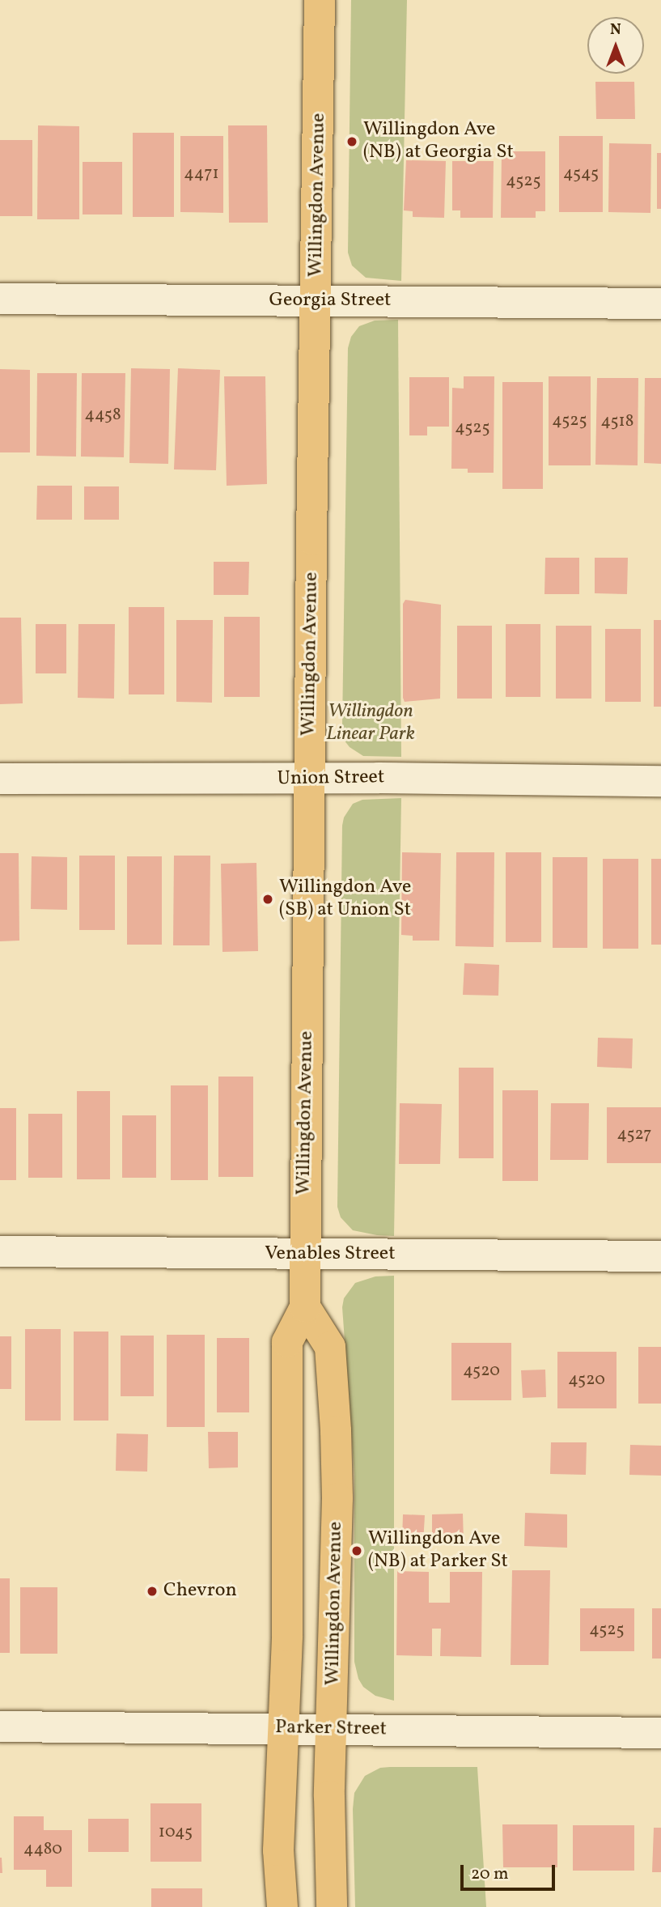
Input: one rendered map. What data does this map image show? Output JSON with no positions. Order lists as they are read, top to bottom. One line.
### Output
{"streets":{"main road":["Willingdon Avenue"],"street":["Georgia Street","Union Street","Venables Street","Parker Street"]},"crossings":[["Willingdon Avenue","Georgia Street"],["Willingdon Avenue","Union Street"],["Willingdon Avenue","Venables Street"],["Willingdon Avenue","Parker Street"]],"parks":["Willingdon Linear Park"],"places":["Willingdon Ave (NB) at Georgia St","Willingdon Ave (SB) at Union St","Willingdon Ave (NB) at Parker St","Chevron"],"house_numbers":["4471","4545","4525","4458","4525","4518","4525","4527","4520","4520","4525","1045","4480"],"scale_bar":"20 m","north":"top"}
